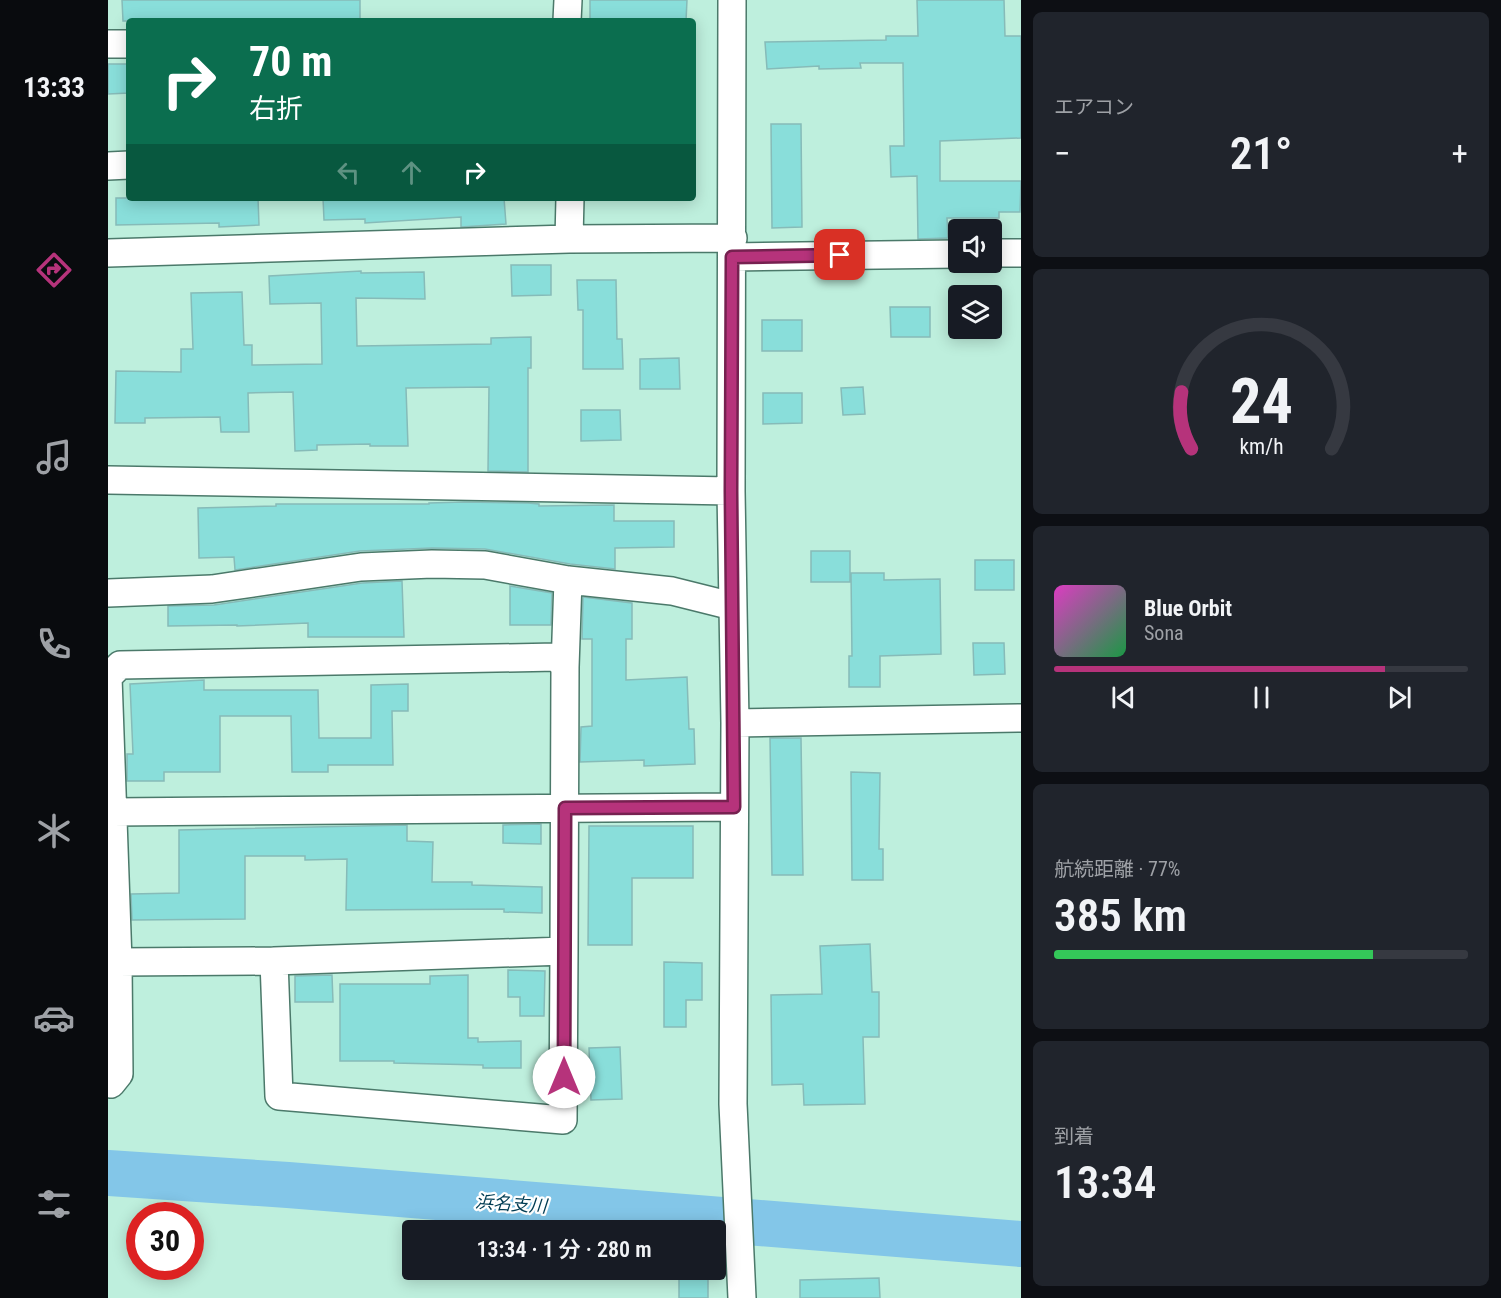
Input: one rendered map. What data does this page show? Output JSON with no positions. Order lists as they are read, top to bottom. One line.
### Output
{"water":["浜名支川"],"page":{"tabs":"13:33","tile":["エアコン",["航続距離 · 77%","385 km"],["到着","13:34"]],"turn":["70 m","右折"],"heat":["−","21°","+"],"song":["Blue Orbit","Sona"],"limit":"30","trip":"13:34 · 1 分 · 280 m","gauge":["24","km/h"]}}
